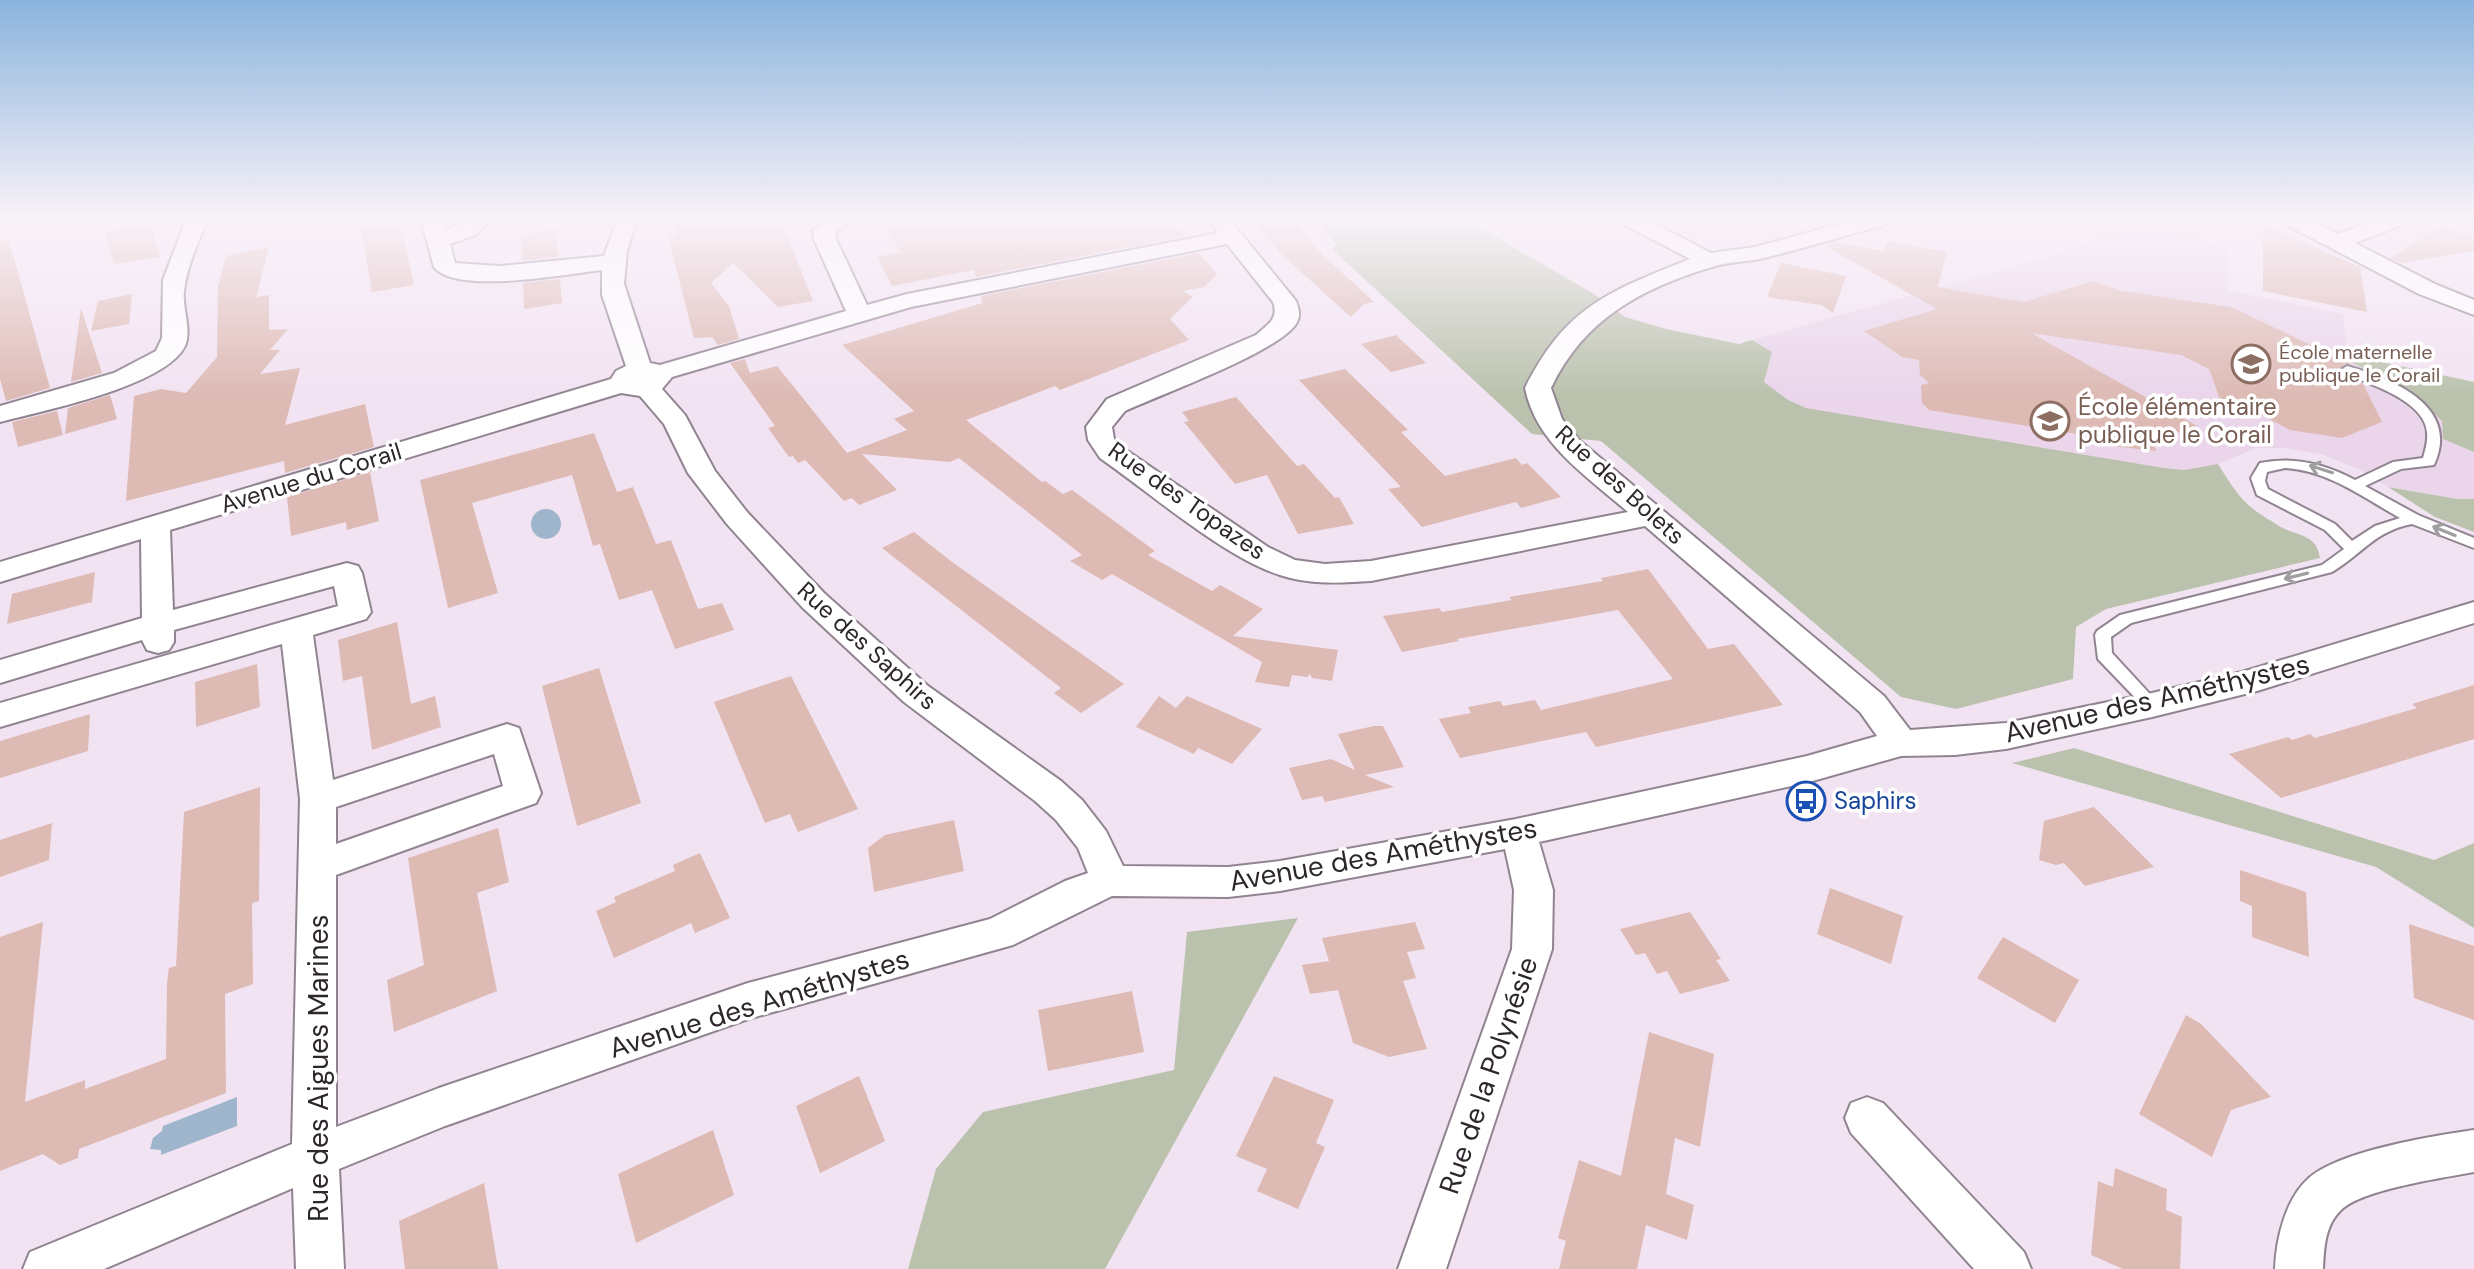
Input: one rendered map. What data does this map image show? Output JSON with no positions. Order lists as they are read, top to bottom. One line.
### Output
{"streets":{"street":["Avenue du Corail","Rue des Bolets","Rue des Topazes","Rue des Saphirs","Avenue des Améthystes","Rue des Aigues Marines","Rue de la Polynésie"]},"crossings":[["Avenue du Corail","Rue des Saphirs"],["Rue des Bolets","Rue des Topazes"],["Rue des Bolets","Avenue des Améthystes"],["Rue des Saphirs","Avenue des Améthystes"],["Avenue des Améthystes","Rue des Aigues Marines"],["Avenue des Améthystes","Rue de la Polynésie"]],"places":{"school or university":["École maternelle publique le Corail","École élémentaire publique le Corail"],"bus stop":["Saphirs"]}}
